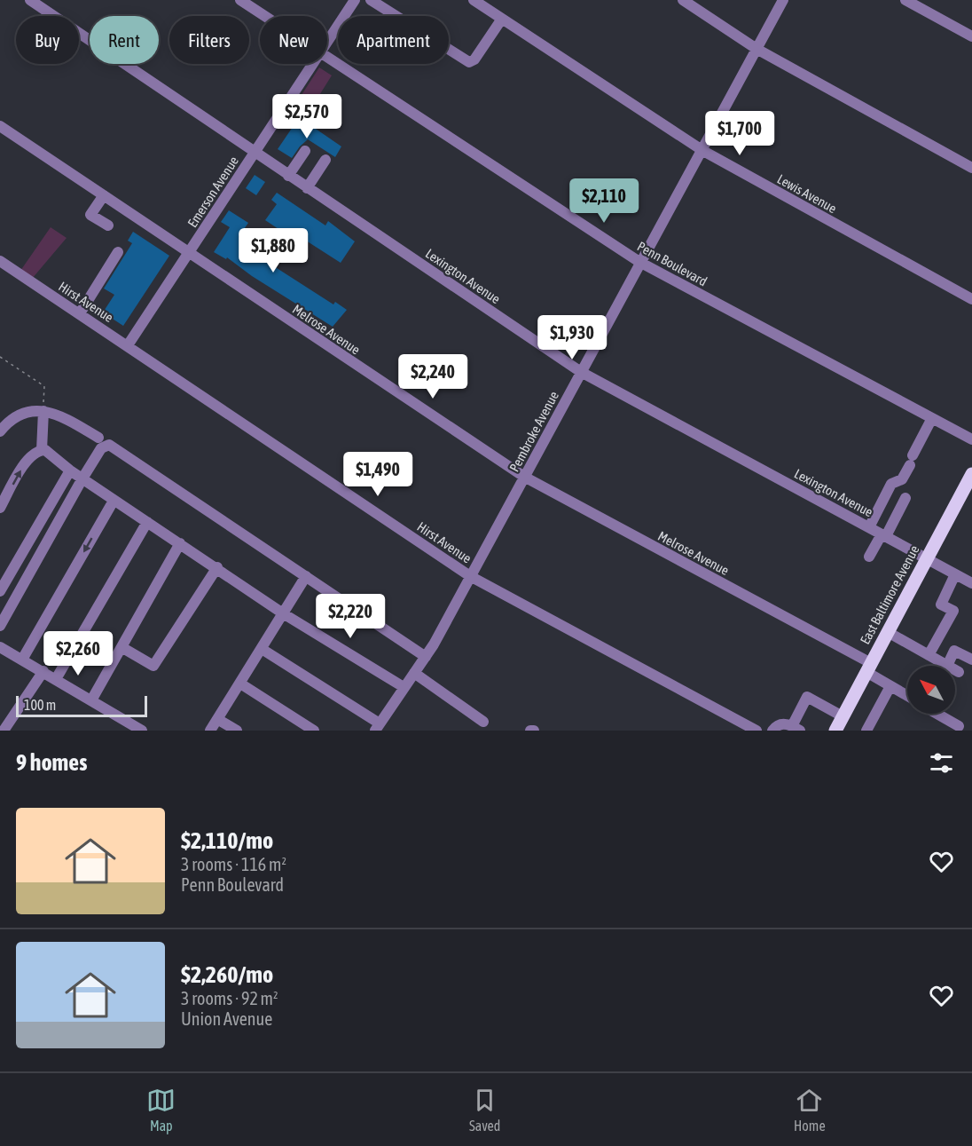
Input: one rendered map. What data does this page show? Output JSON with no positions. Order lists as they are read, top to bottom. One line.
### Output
{"streets":{"main road":["East Baltimore Avenue"],"street":["Emerson Avenue","Lewis Avenue","Penn Boulevard","Lexington Avenue","Hirst Avenue","Melrose Avenue","Pembroke Avenue"]},"crossings":[["Emerson Avenue","Lexington Avenue"],["Emerson Avenue","Hirst Avenue"],["Emerson Avenue","Melrose Avenue"],["Lewis Avenue","Pembroke Avenue"],["Penn Boulevard","Pembroke Avenue"],["Lexington Avenue","Pembroke Avenue"],["Lexington Avenue","East Baltimore Avenue"],["Hirst Avenue","Pembroke Avenue"],["Melrose Avenue","Pembroke Avenue"],["Melrose Avenue","East Baltimore Avenue"]],"scale_bar":"100 m","north":"top left","page":{"chip":["Buy","Rent","Filters","New","Apartment"],"price":["$2,570","$1,700","$2,110","$1,880","$1,930","$2,240","$1,490","$2,220","$2,260"],"scale":"100 m","heading":"9 homes","list":[{"name":"$2,110/mo","note":"3 rooms · 116 m² · Penn Boulevard"},{"name":"$2,260/mo","note":"3 rooms · 92 m² · Union Avenue"}],"tabs":["Map","Saved","Home"]}}
